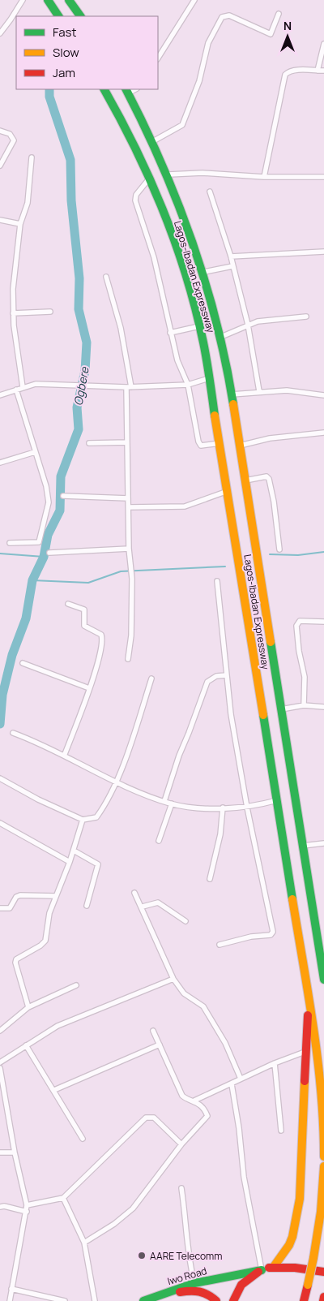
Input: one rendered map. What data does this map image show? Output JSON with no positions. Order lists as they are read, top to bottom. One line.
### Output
{"streets":{"highway":["Lagos-Ibadan Expressway","Iwo Road"]},"water":["Ogbere"],"places":["AARE Telecomm"],"legend":["Fast","Slow","Jam"],"north":"top"}
